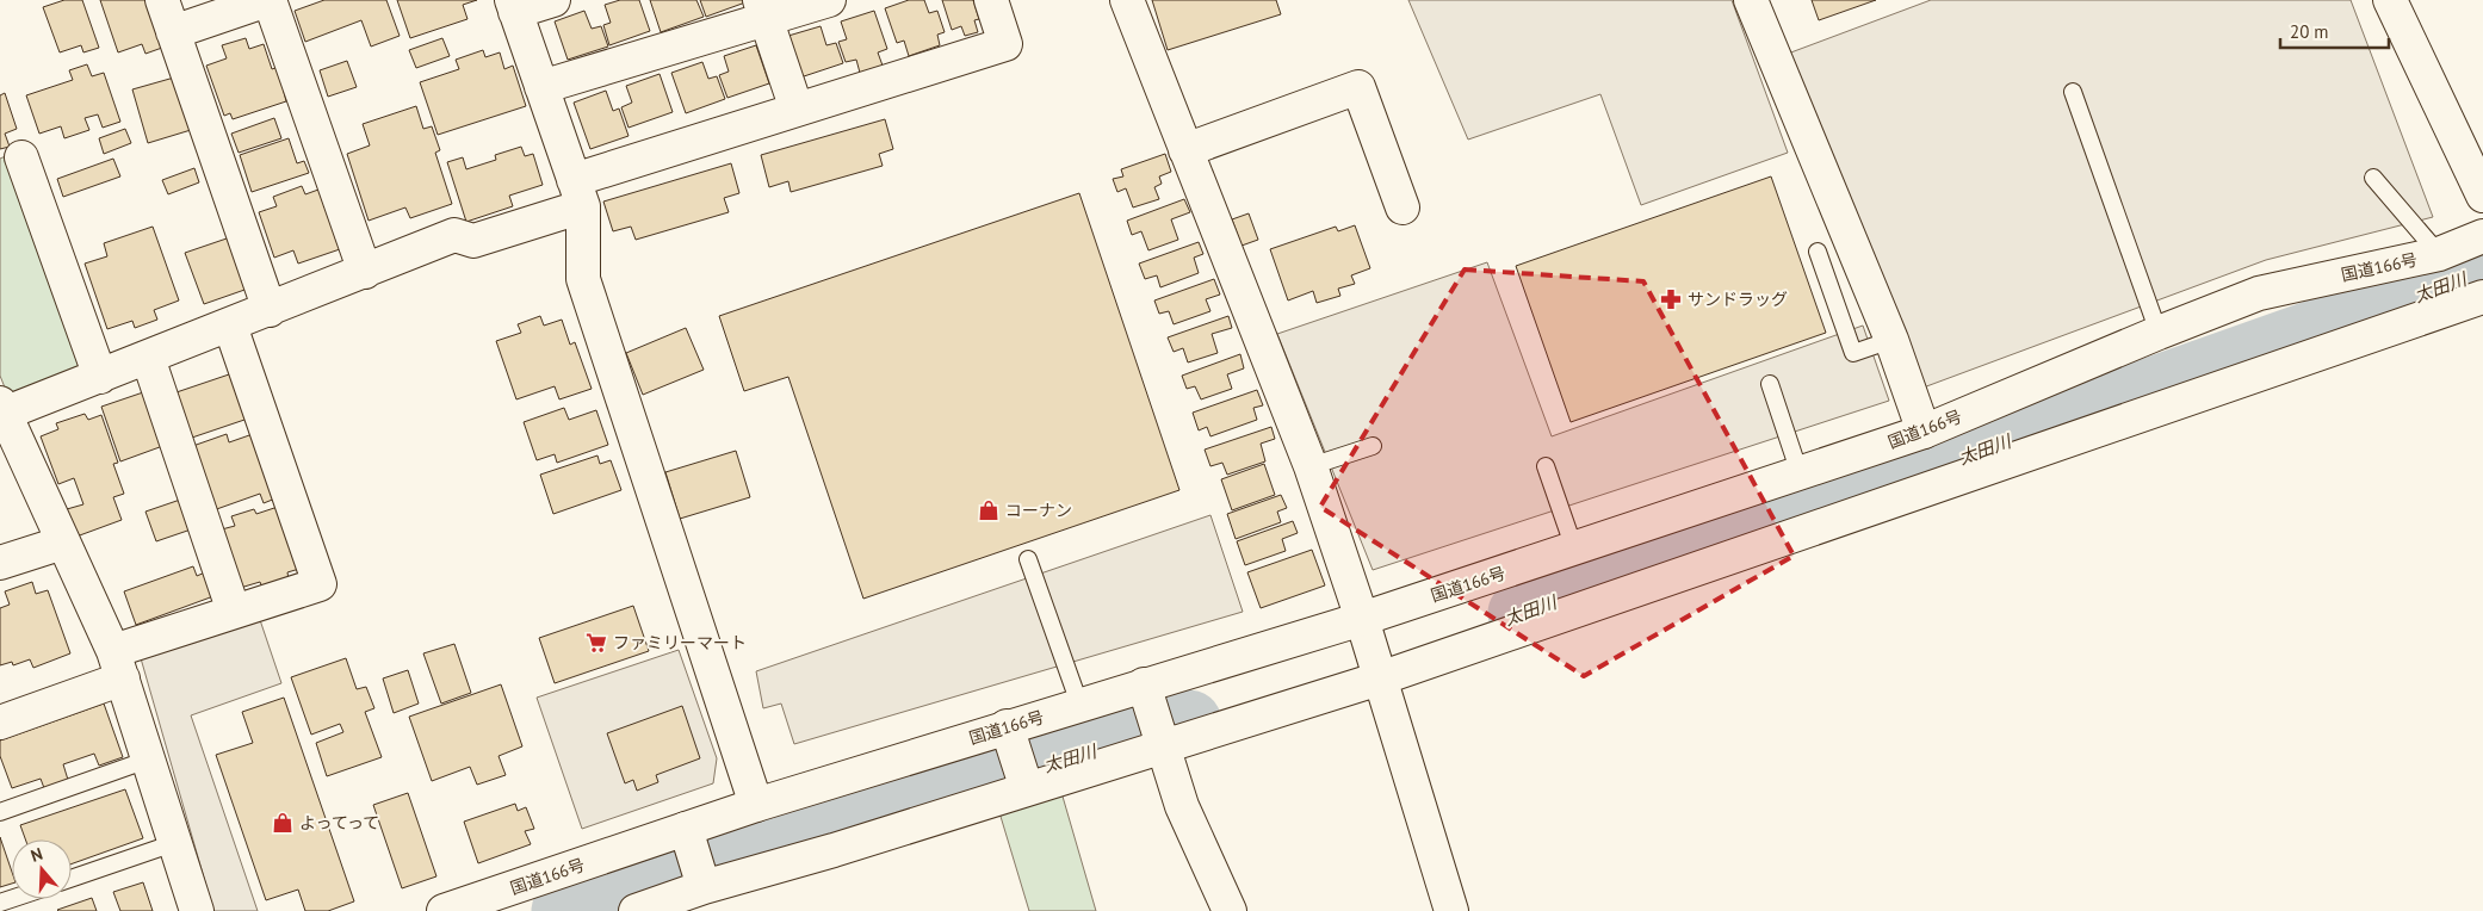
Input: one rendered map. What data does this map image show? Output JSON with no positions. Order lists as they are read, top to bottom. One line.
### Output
{"streets":{"main road":["国道166号"]},"water":["太田川"],"places":{"pharmacy":["サンドラッグ"],"shop":["コーナン","よってって"],"supermarket":["ファミリーマート"]},"scale_bar":"20 m","north":"top"}
